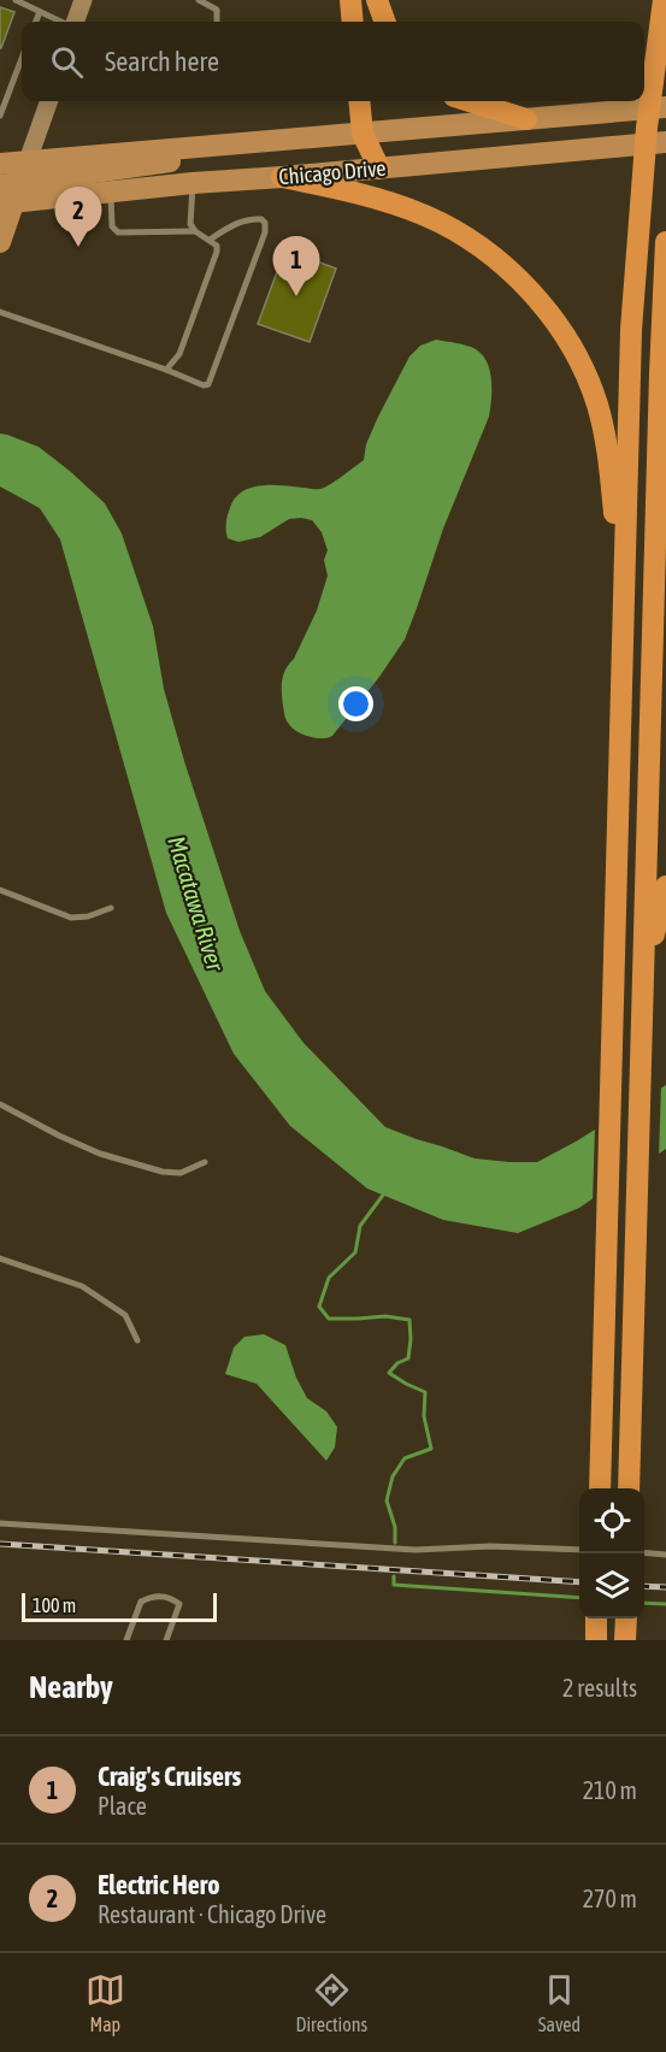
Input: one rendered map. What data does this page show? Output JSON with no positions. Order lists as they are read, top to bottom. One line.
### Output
{"streets":{"main road":["Chicago Drive"]},"water":["Macatawa River"],"scale_bar":"100 m","page":{"search":"Search here","pins":["2","1"],"scale":"100 m","heading":["Nearby","2 results"],"list":[{"mark":"1","name":"Craig's Cruisers","note":"Place","value":"210 m"},{"mark":"2","name":"Electric Hero","note":"Restaurant · Chicago Drive","value":"270 m"}],"nav":["Map","Directions","Saved"]}}
